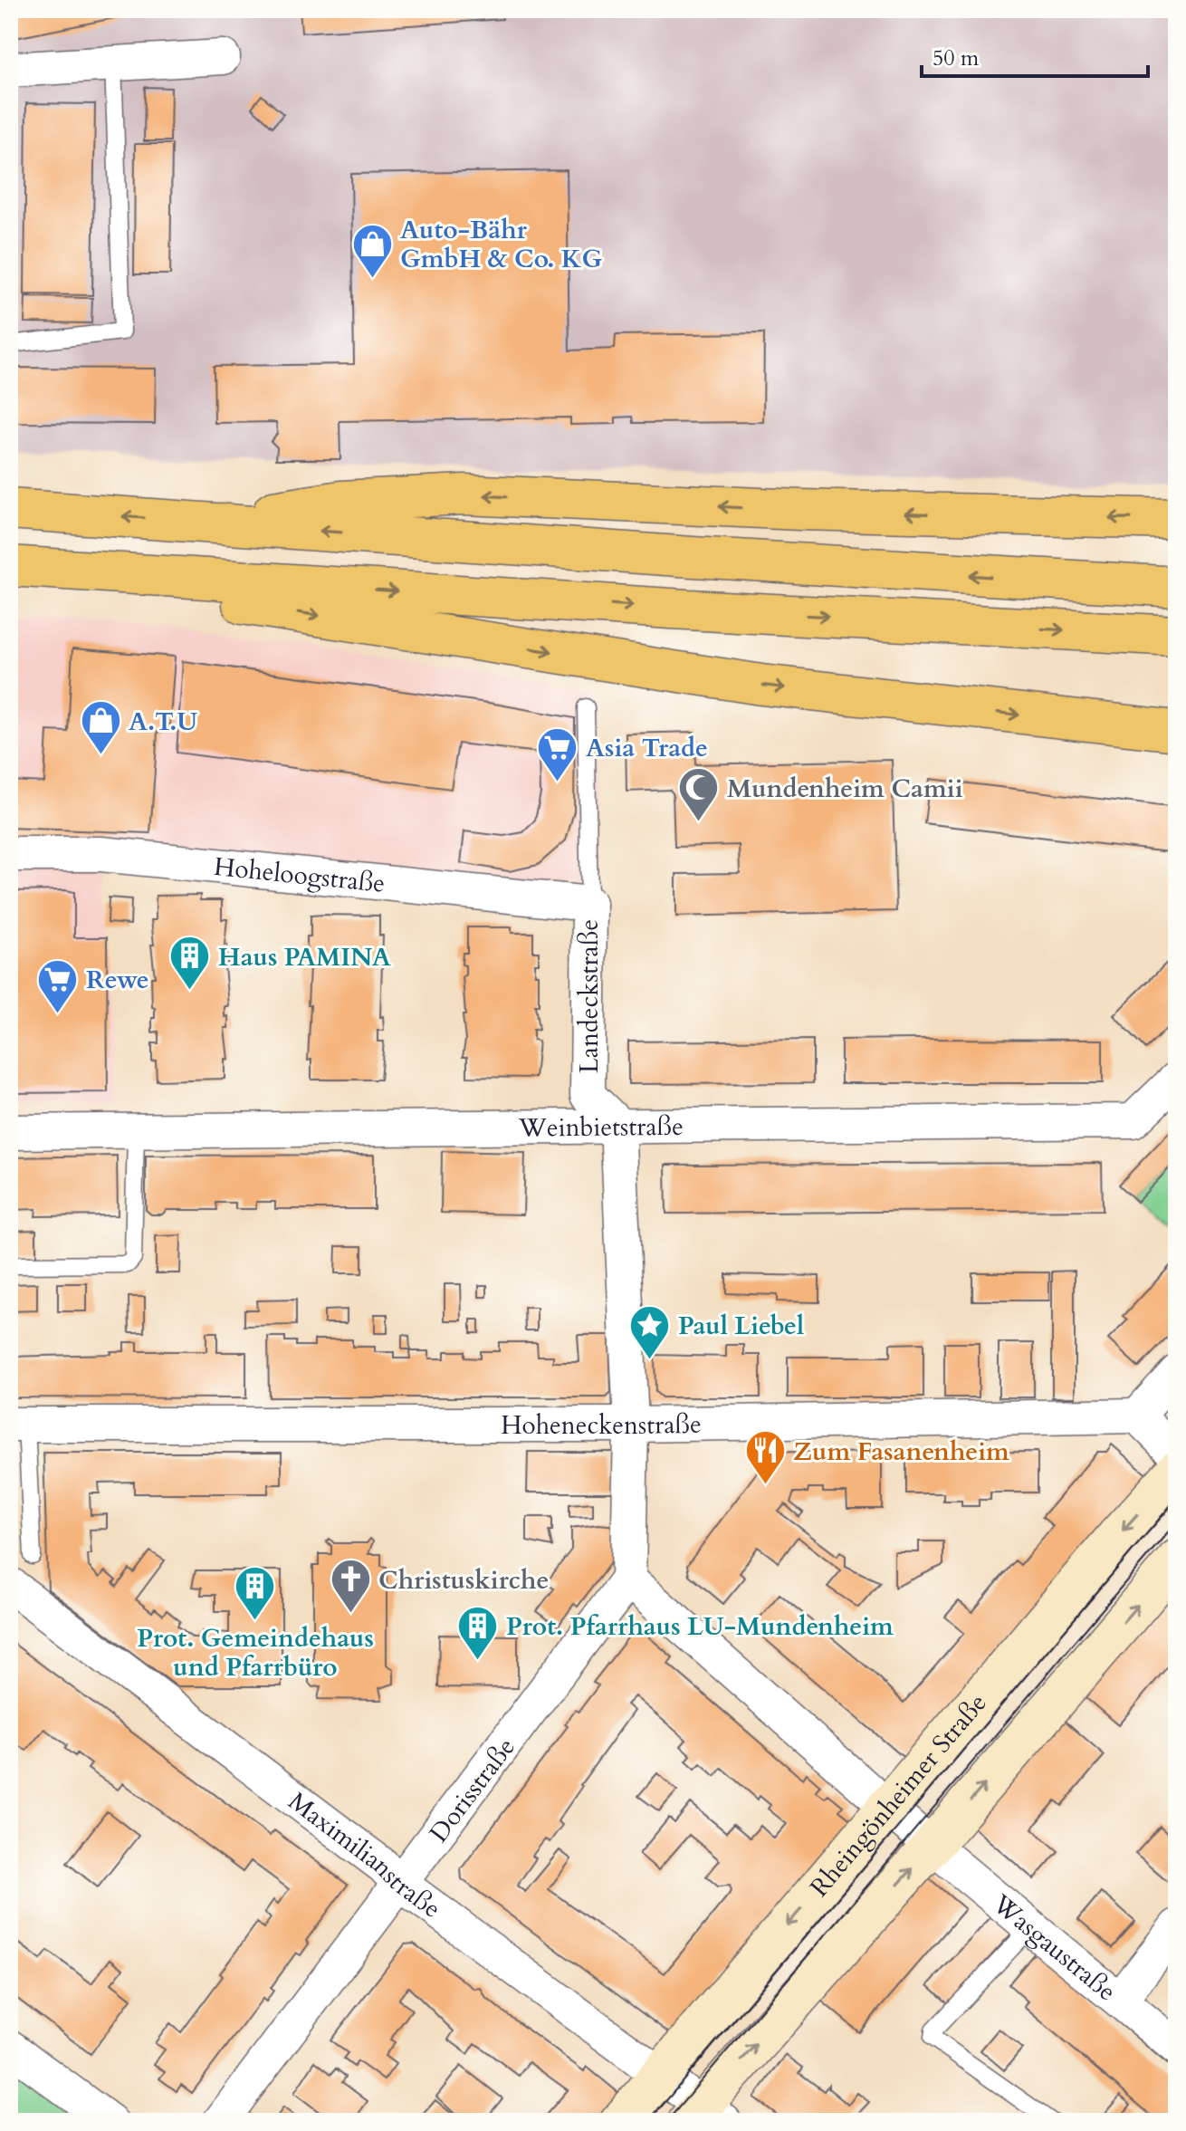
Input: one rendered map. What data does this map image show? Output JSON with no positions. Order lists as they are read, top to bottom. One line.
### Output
{"streets":{"street":["Hoheloogstraße","Landeckstraße","Weinbietstraße","Hoheneckenstraße","Dorisstraße","Rheingönheimer Straße","Maximilianstraße","Wasgaustraße"]},"crossings":[["Hoheloogstraße","Landeckstraße"],["Landeckstraße","Weinbietstraße"],["Dorisstraße","Maximilianstraße"],["Dorisstraße","Wasgaustraße"],["Rheingönheimer Straße","Maximilianstraße"],["Rheingönheimer Straße","Wasgaustraße"]],"places":{"shop":["Auto-Bähr GmbH & Co. KG","A.T.U"],"supermarket":["Asia Trade","Rewe"],"mosque":["Mundenheim Camii"],"building":["Haus PAMINA","Prot. Gemeindehaus und Pfarrbüro","Prot. Pfarrhaus LU-Mundenheim"],"place":["Paul Liebel"],"restaurant":["Zum Fasanenheim"],"church":["Christuskirche"]},"scale_bar":"50 m"}
